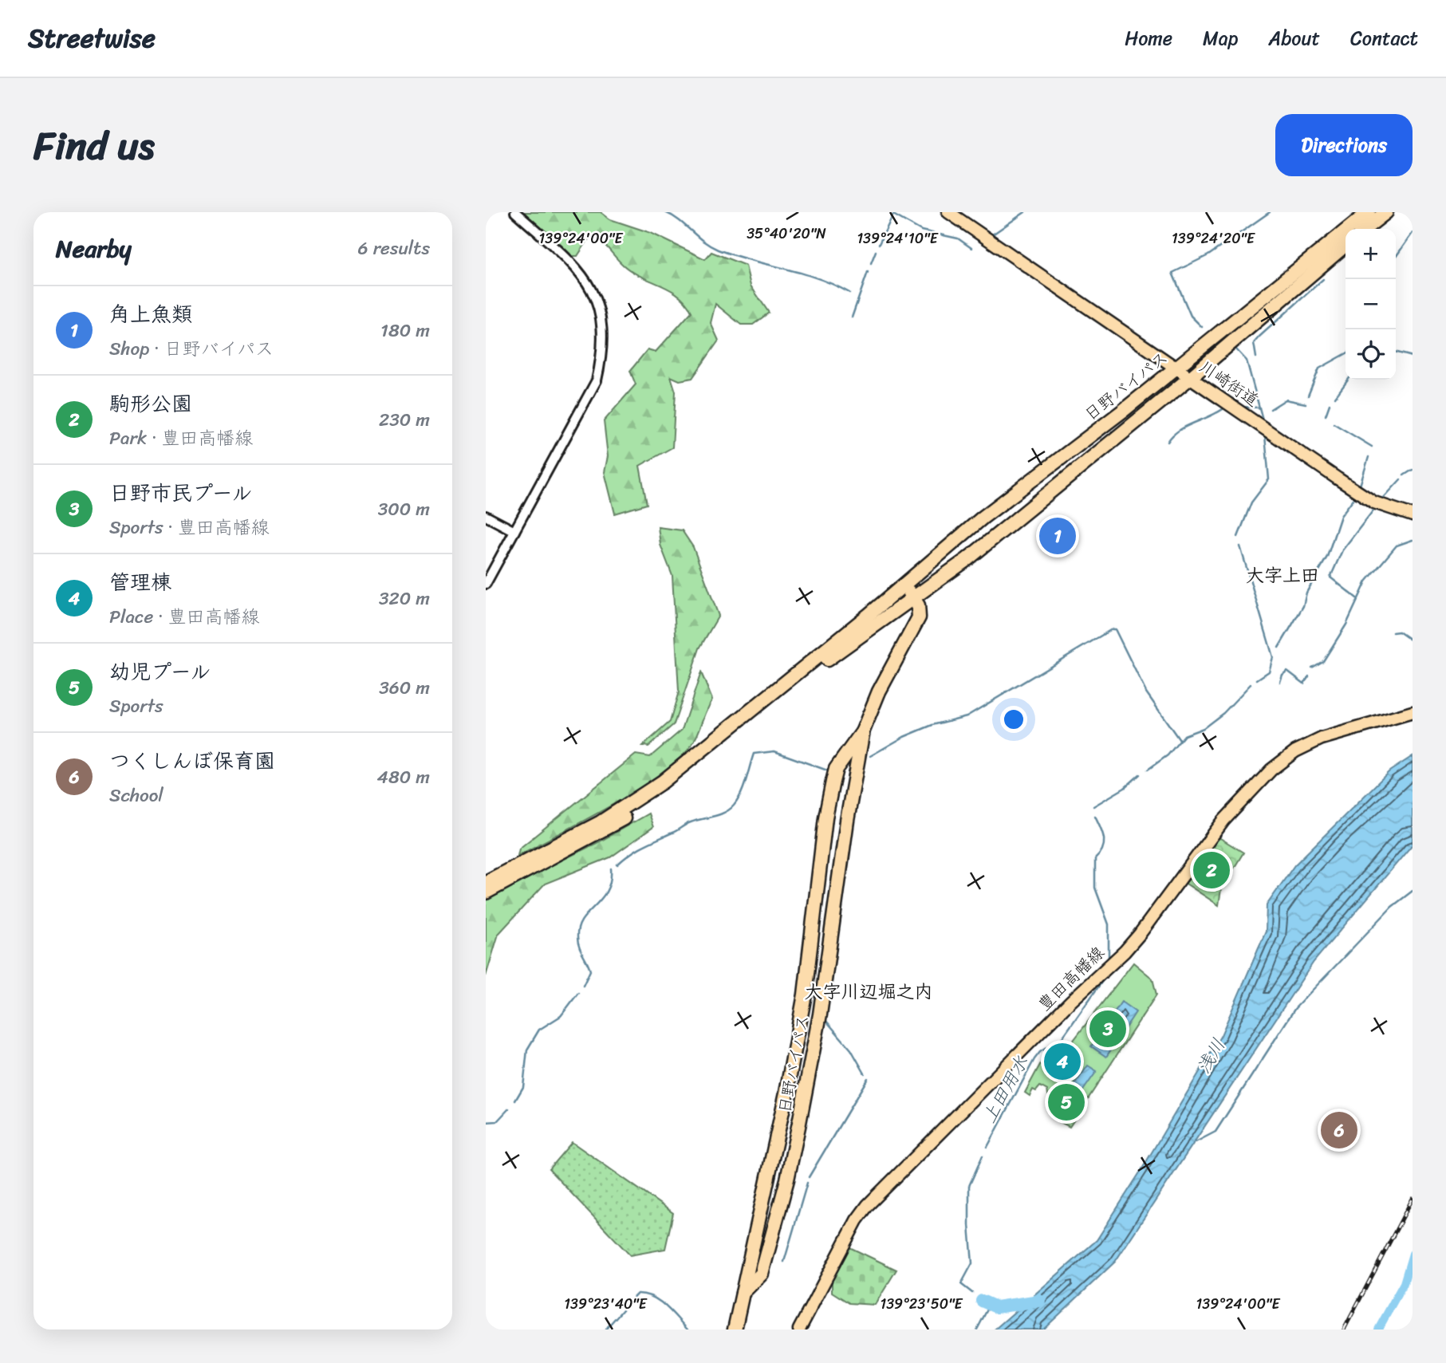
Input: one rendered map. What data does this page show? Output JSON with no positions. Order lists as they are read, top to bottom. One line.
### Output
{"streets":{"highway":["日野バイパス"],"main road":["川崎街道","豊田高幡線"]},"crossings":[["川崎街道","日野バイパス"]],"districts":["大字上田","大字川辺堀之内"],"water":["浅川","上田用水"],"page":{"header":"Streetwise","nav":["Home","Map","About","Contact"],"title":"Find us","buttons":"Directions","heading":["Nearby","6 results"],"map_buttons":["+","−"],"list":[{"mark":"1","name":"角上魚類","note":"Shop · 日野バイパス","value":"180 m"},{"mark":"2","name":"駒形公園","note":"Park · 豊田高幡線","value":"230 m"},{"mark":"3","name":"日野市民プール","note":"Sports · 豊田高幡線","value":"300 m"},{"mark":"4","name":"管理棟","note":"Place · 豊田高幡線","value":"320 m"},{"mark":"5","name":"幼児プール","note":"Sports","value":"360 m"},{"mark":"6","name":"つくしんぼ保育園","note":"School","value":"480 m"}],"pins":["1","2","3","4","5","6"]},"coordinates":["35°40'20\"N","139°24'20\"E","139°24'00\"E","139°24'10\"E","139°23'40\"E","139°23'50\"E"]}
